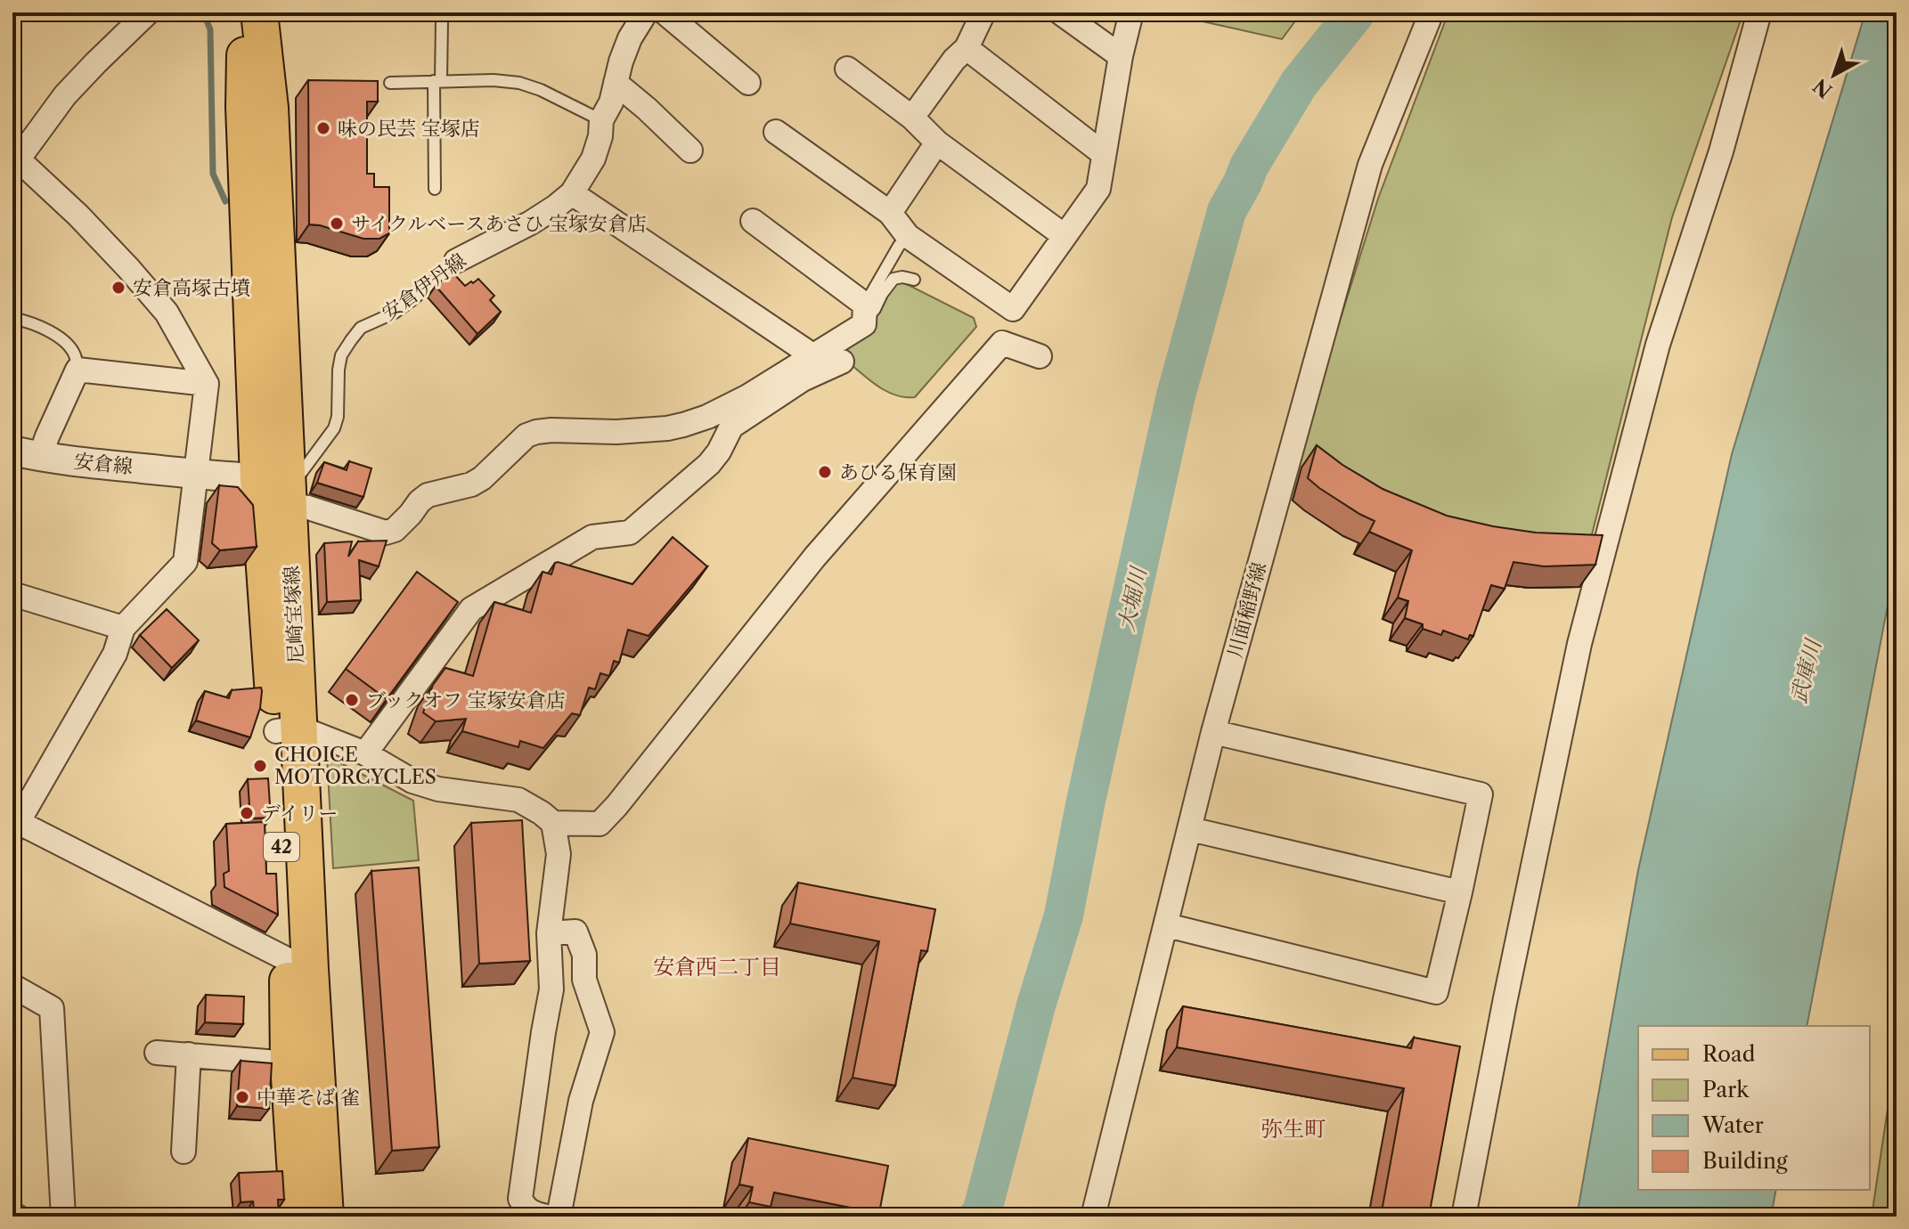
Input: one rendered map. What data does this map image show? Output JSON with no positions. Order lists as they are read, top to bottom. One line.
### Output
{"streets":{"main road":["尼崎宝塚線","42"],"street":["安倉伊丹線","安倉線","川面稲野線"]},"crossings":[["安倉伊丹線","尼崎宝塚線"]],"districts":["安倉西二丁目","弥生町"],"water":["大堀川","武庫川"],"places":["味の民芸 宝塚店","サイクルベースあさひ 宝塚安倉店","安倉高塚古墳","あひる保育園","ブックオフ 宝塚安倉店","CHOICE MOTORCYCLES","デイリー","中華そば 雀"],"legend":["Road","Park","Water","Building"],"north":"bottom left"}
